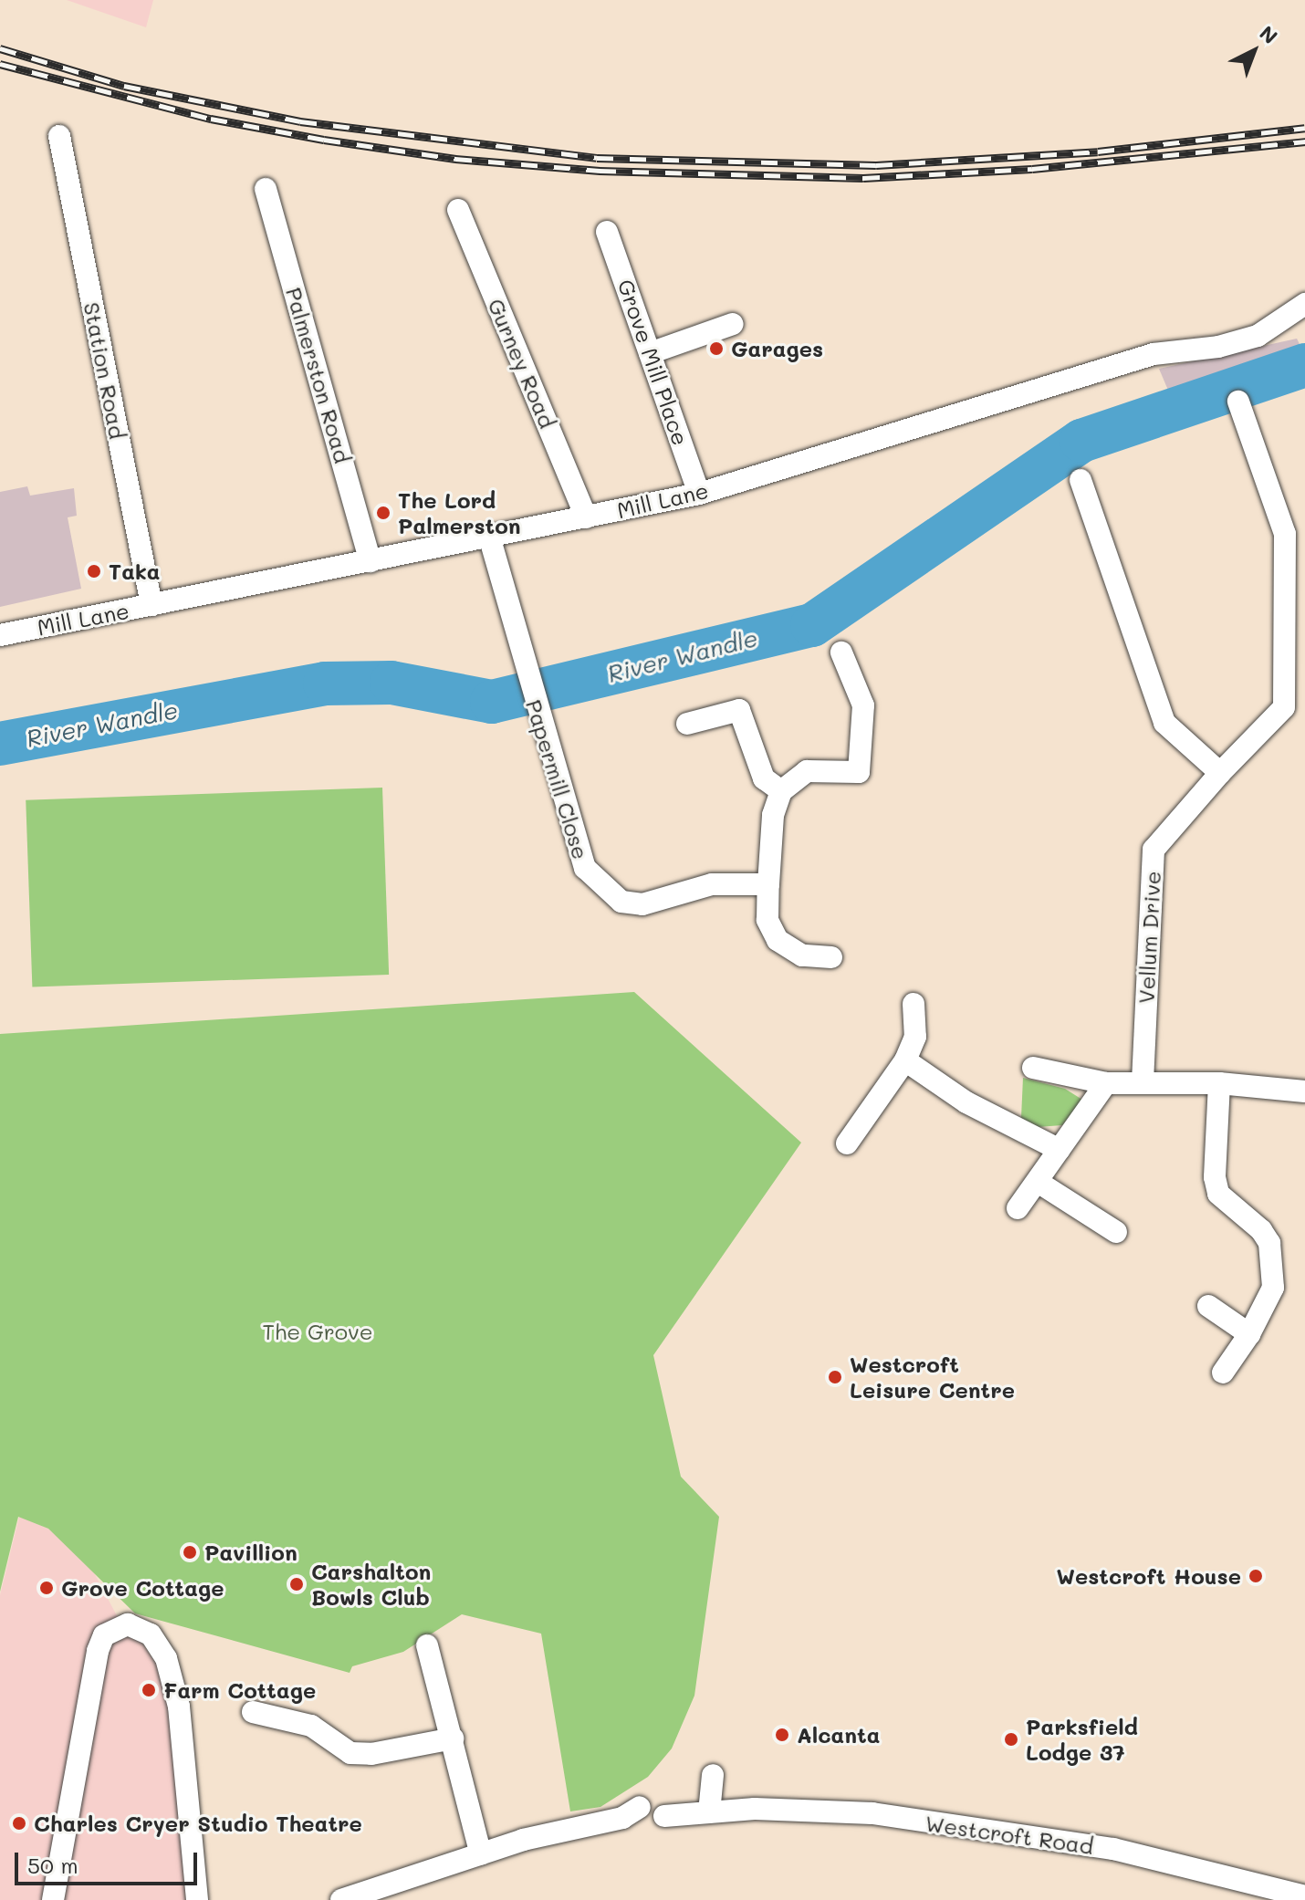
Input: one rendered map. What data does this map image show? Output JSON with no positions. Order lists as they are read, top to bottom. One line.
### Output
{"streets":{"street":["Grove Mill Place","Gurney Road","Station Road","Palmerston Road","Mill Lane","Papermill Close","Vellum Drive","Westcroft Road"]},"crossings":[["Grove Mill Place","Mill Lane"],["Gurney Road","Mill Lane"],["Station Road","Mill Lane"],["Palmerston Road","Mill Lane"],["Mill Lane","Papermill Close"]],"water":["River Wandle"],"parks":["The Grove"],"places":["Garages","The Lord Palmerston","Taka","Westcroft Leisure Centre","Pavillion","Westcroft House","Carshalton Bowls Club","Grove Cottage","Farm Cottage","Alcanta","Parksfield Lodge 37","Charles Cryer Studio Theatre"],"scale_bar":"50 m","north":"top right"}
